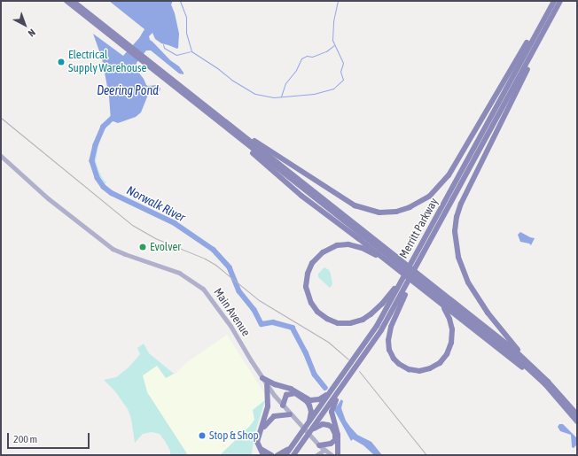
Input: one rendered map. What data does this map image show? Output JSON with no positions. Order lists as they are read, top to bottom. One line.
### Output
{"streets":{"highway":["Merritt Parkway"],"main road":["Main Avenue"]},"water":["Deering Pond","Norwalk River"],"places":["Electrical Supply Warehouse","Evolver","Stop & Shop"],"scale_bar":"200 m","north":"bottom right"}
